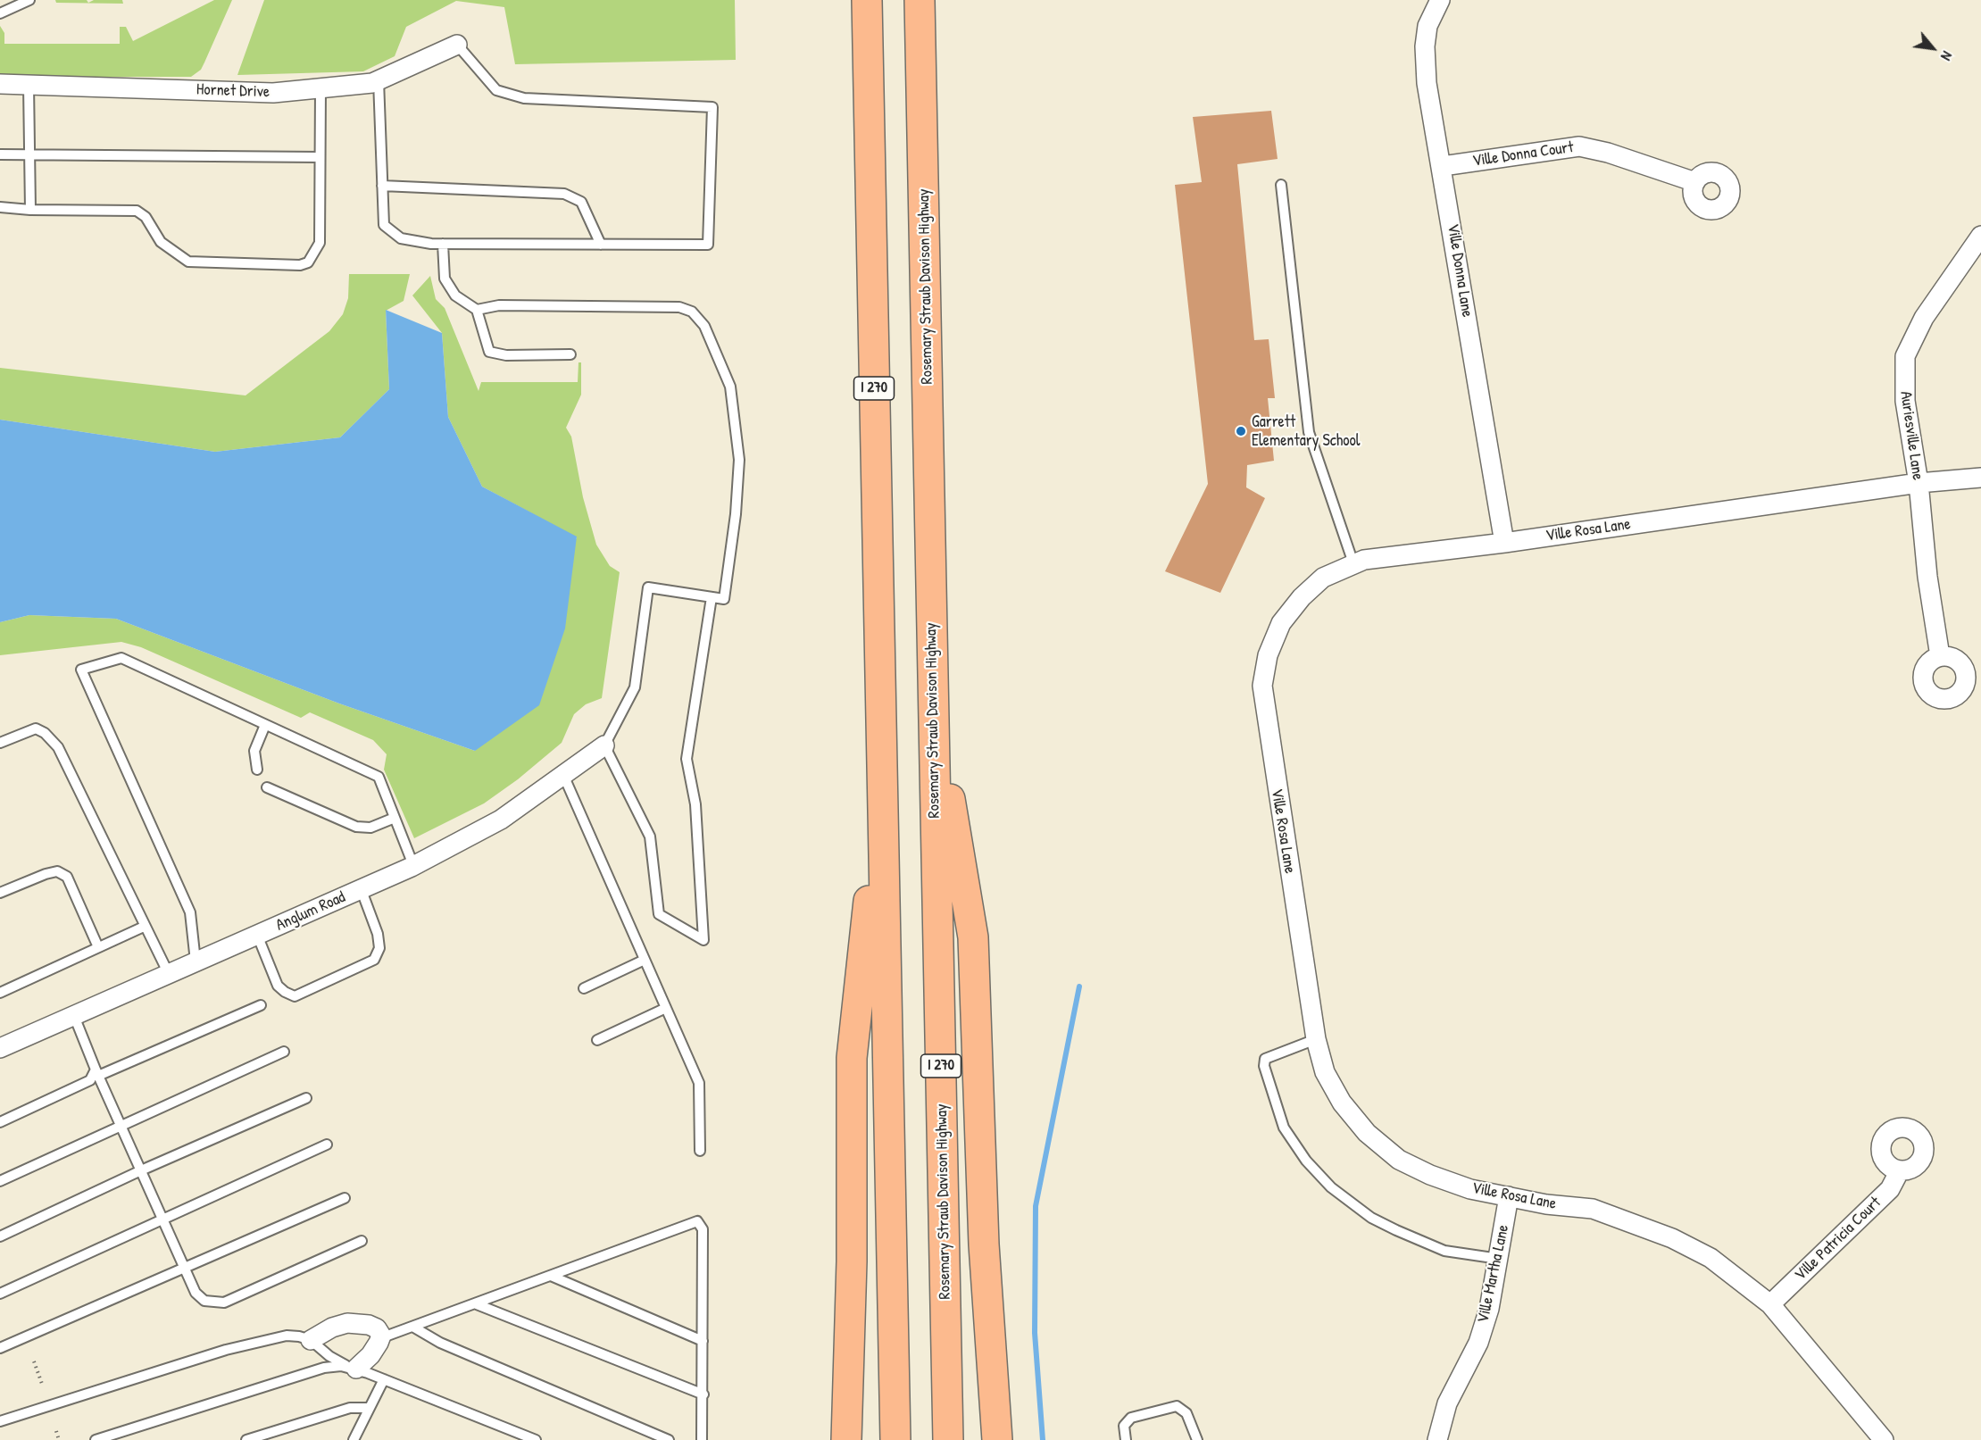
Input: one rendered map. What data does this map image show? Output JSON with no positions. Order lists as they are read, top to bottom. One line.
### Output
{"streets":{"highway":["Rosemary Straub Davison Highway","I 270"],"street":["Hornet Drive","Ville Donna Court","Ville Donna Lane","Auriesville Lane","Ville Rosa Lane","Anglum Road","Ville Patricia Court","Ville Martha Lane"]},"crossings":[["Ville Donna Court","Ville Donna Lane"],["Ville Donna Lane","Ville Rosa Lane"],["Auriesville Lane","Ville Rosa Lane"],["Ville Rosa Lane","Ville Patricia Court"],["Ville Rosa Lane","Ville Martha Lane"]],"places":["Garrett Elementary School"],"north":"bottom right"}
